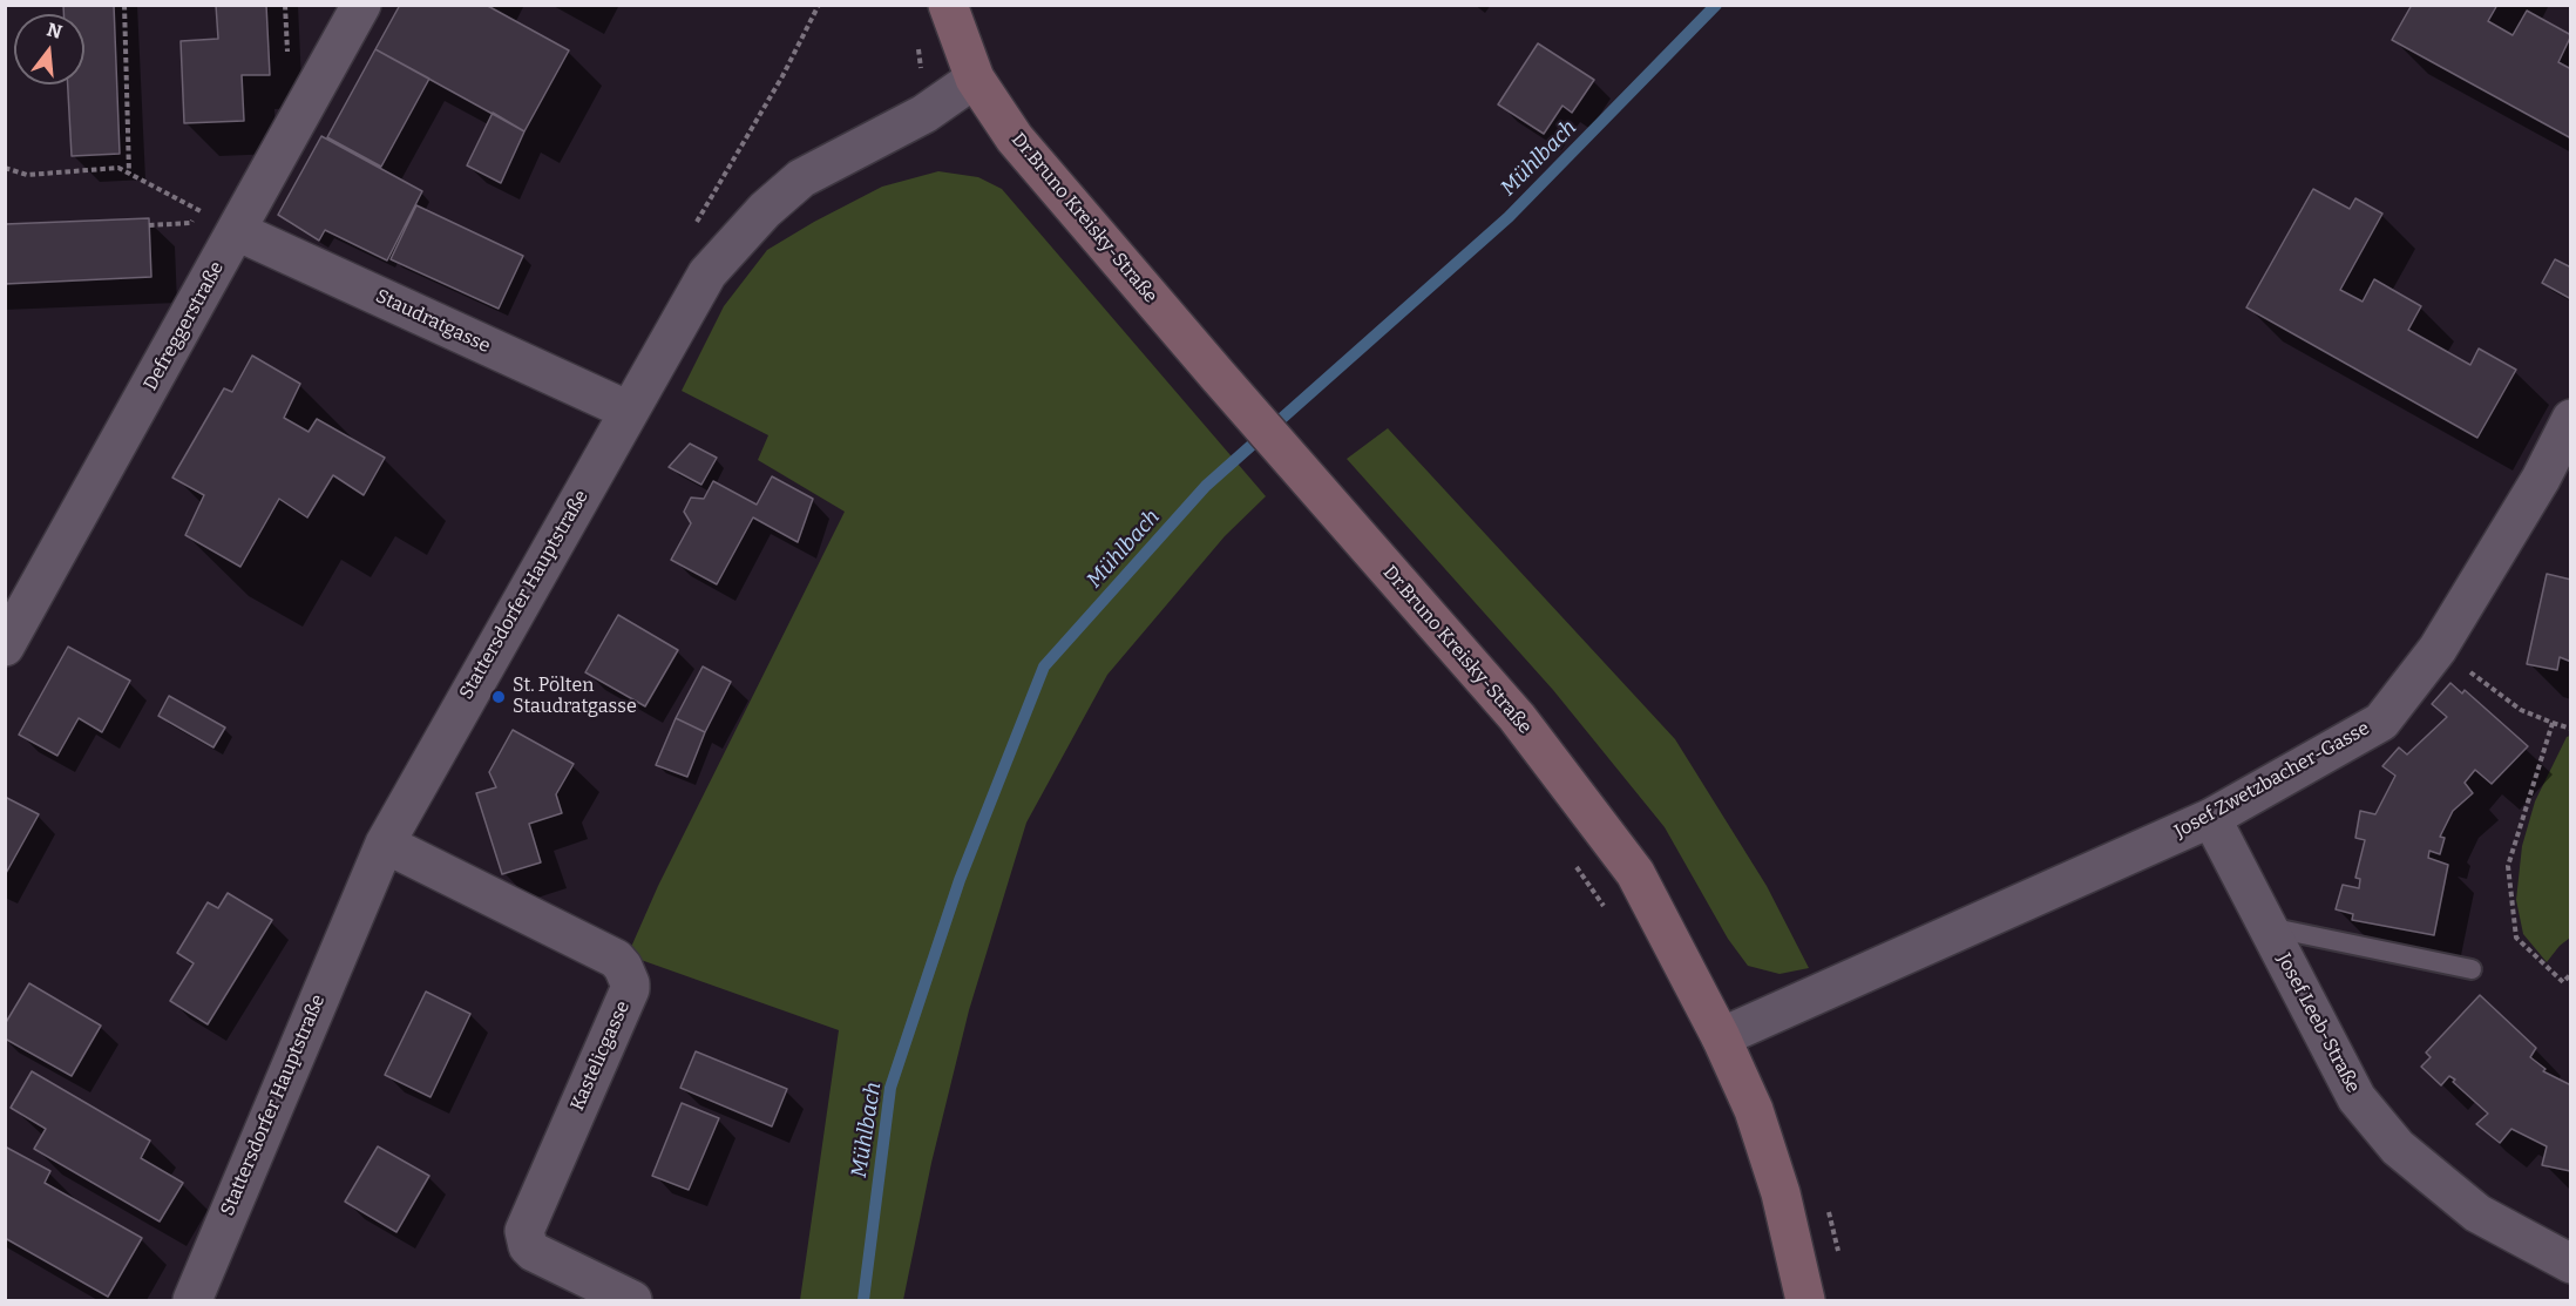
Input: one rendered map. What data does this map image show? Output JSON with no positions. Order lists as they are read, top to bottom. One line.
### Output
{"streets":{"main road":["Dr.Bruno Kreisky-Straße"],"street":["Staudratgasse","Defreggerstraße","Stattersdorfer Hauptstraße","Josef Zwetzbacher-Gasse","Josef Leeb-Straße","Kastelicgasse"]},"crossings":[["Dr.Bruno Kreisky-Straße","Stattersdorfer Hauptstraße"],["Dr.Bruno Kreisky-Straße","Josef Zwetzbacher-Gasse"],["Staudratgasse","Defreggerstraße"],["Staudratgasse","Stattersdorfer Hauptstraße"],["Stattersdorfer Hauptstraße","Kastelicgasse"],["Josef Zwetzbacher-Gasse","Josef Leeb-Straße"]],"water":["Mühlbach"],"places":["St. Pölten Staudratgasse"],"north":"top"}
